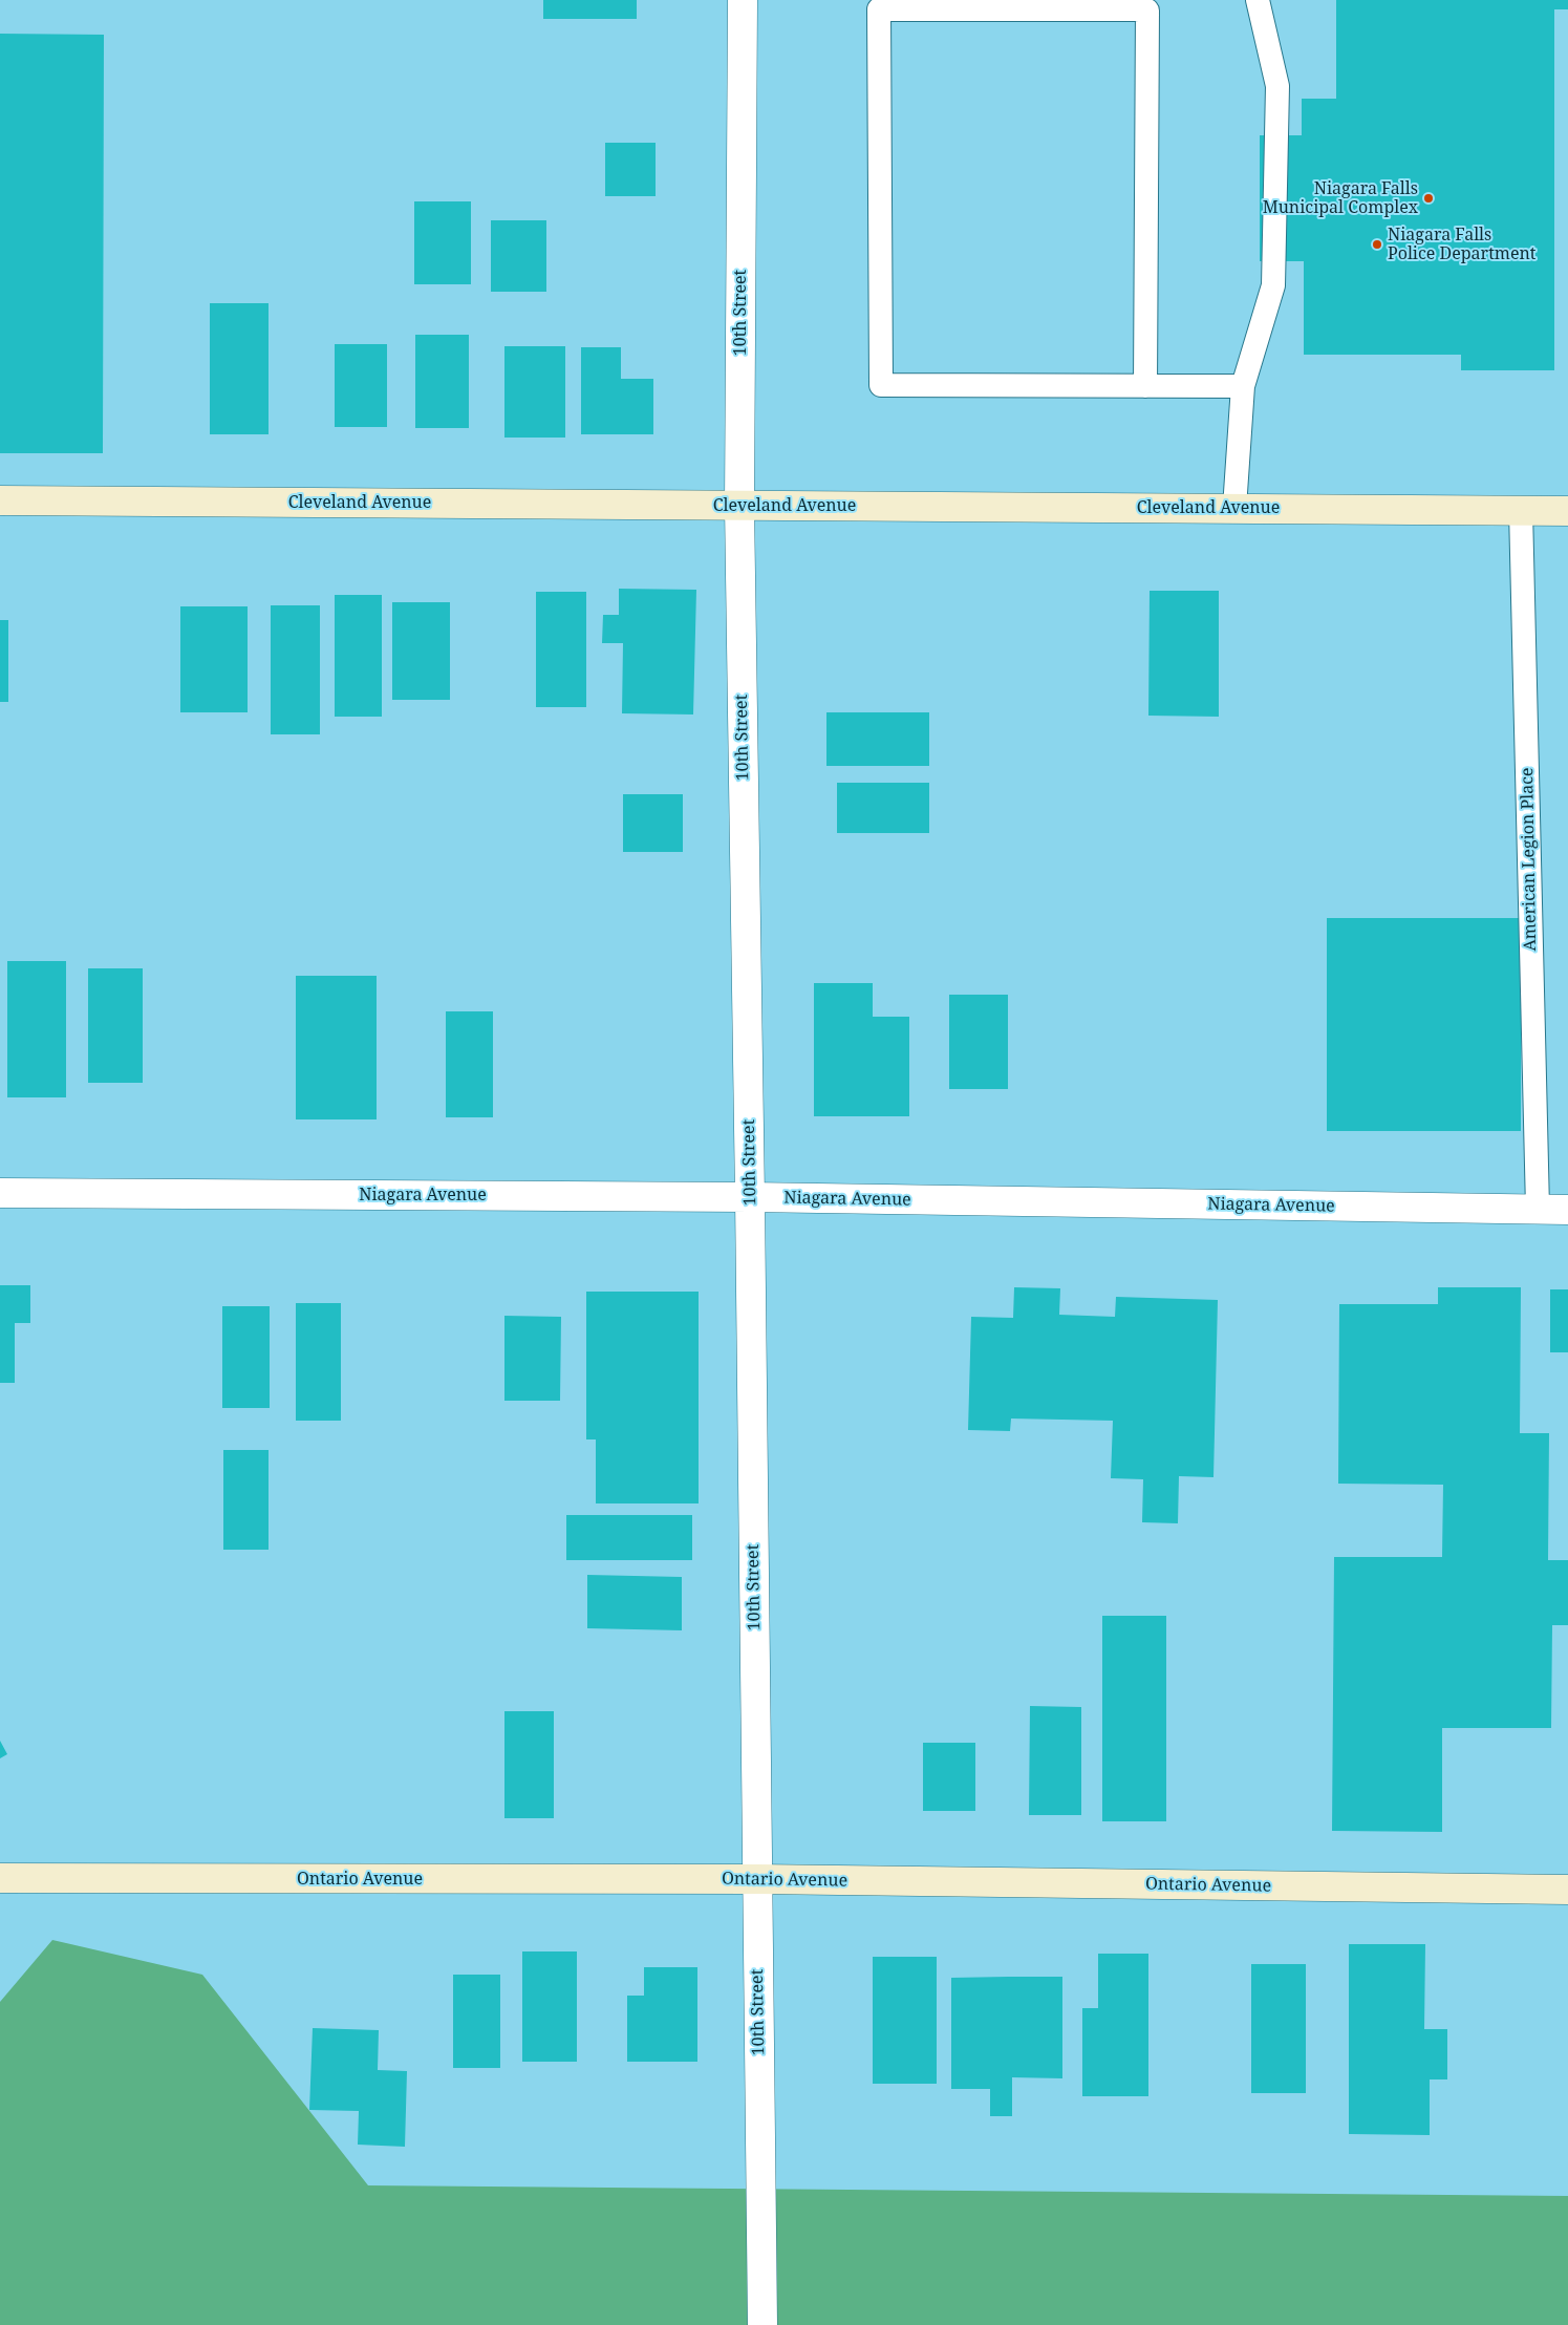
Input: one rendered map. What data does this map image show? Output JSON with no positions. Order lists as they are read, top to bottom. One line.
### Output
{"streets":{"main road":["Cleveland Avenue","Ontario Avenue"],"street":["10th Street","Niagara Avenue"],"lane":["American Legion Place"]},"crossings":[["10th Street","Cleveland Avenue"],["10th Street","Niagara Avenue"],["10th Street","Ontario Avenue"],["Cleveland Avenue","American Legion Place"],["American Legion Place","Niagara Avenue"]],"places":["Niagara Falls Municipal Complex","Niagara Falls Police Department"]}
